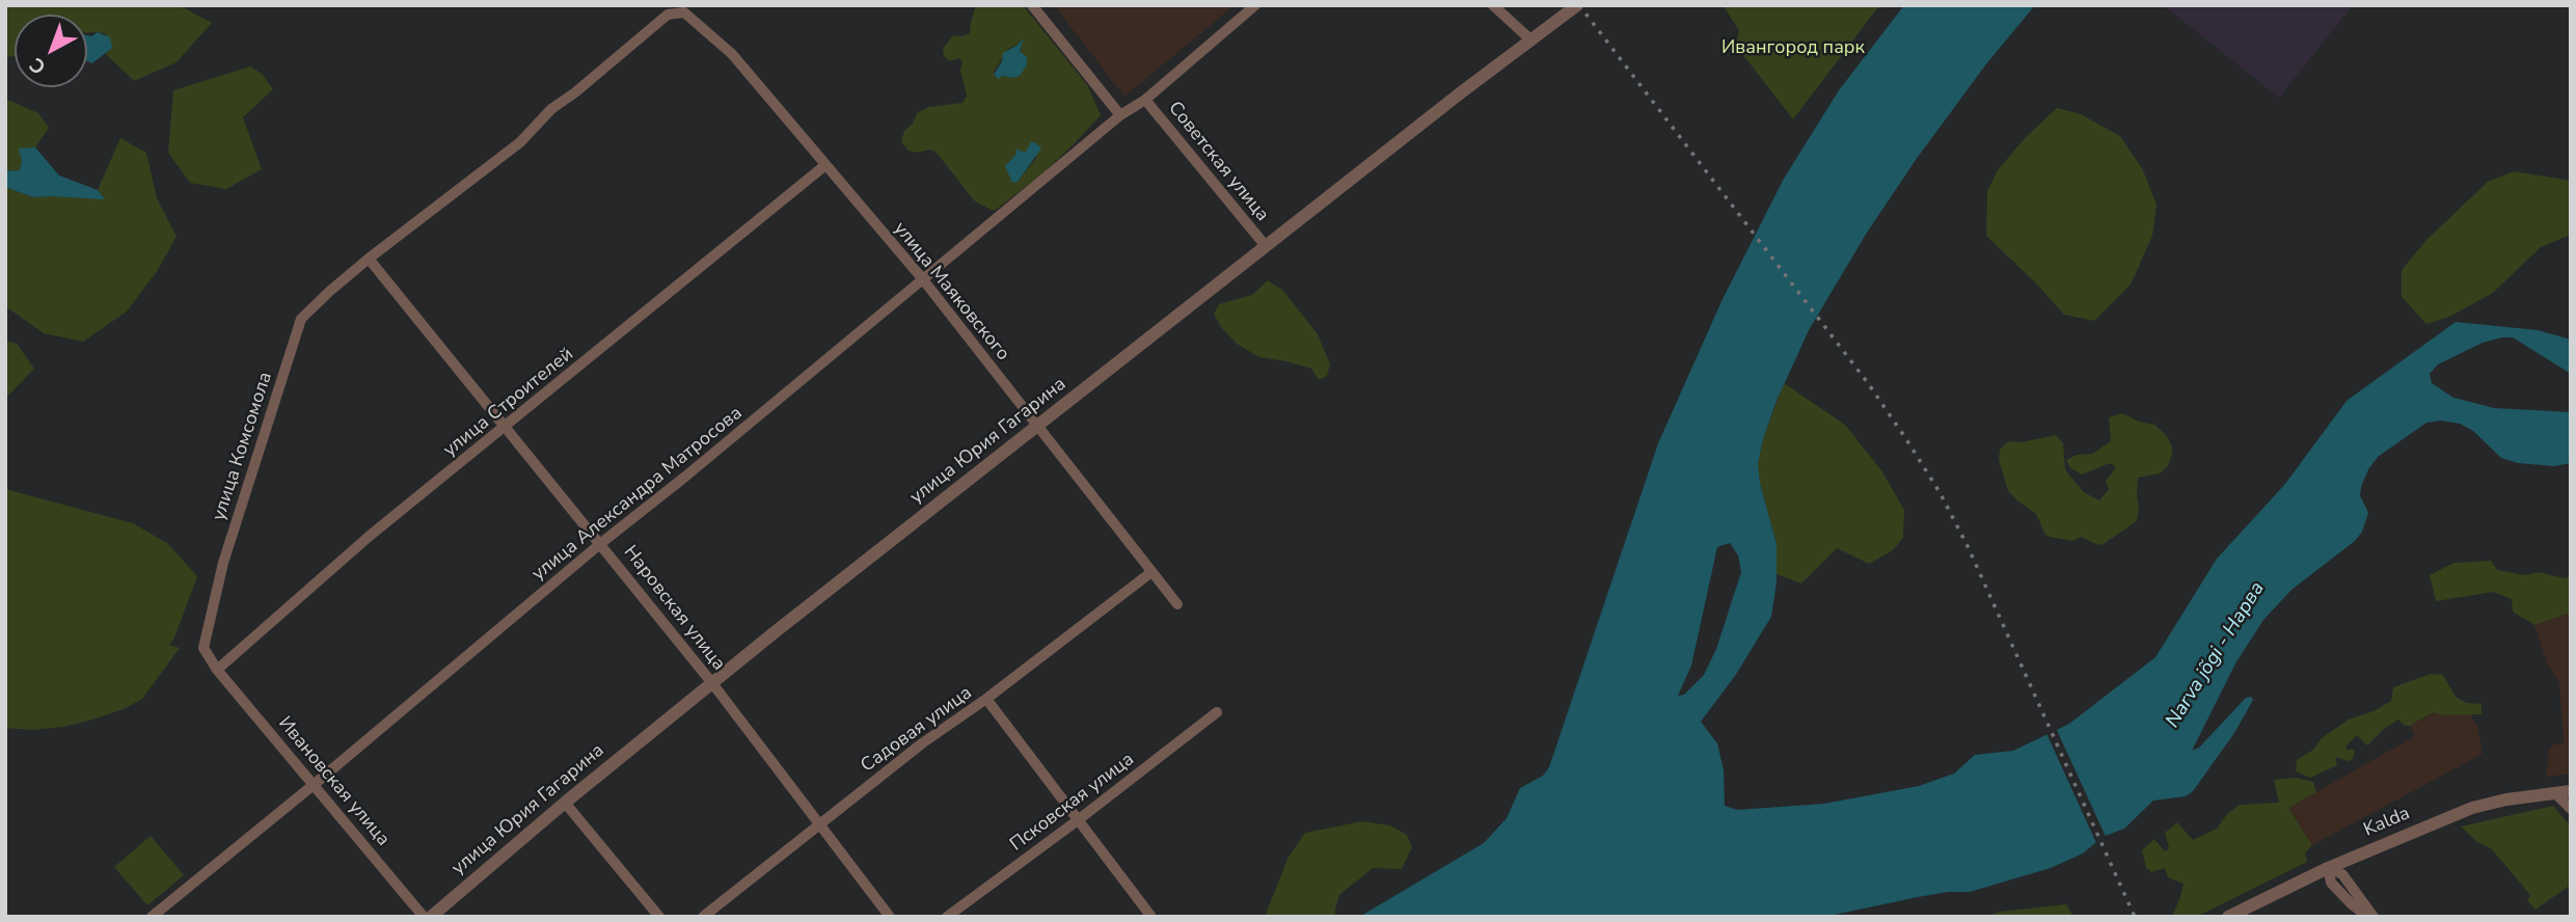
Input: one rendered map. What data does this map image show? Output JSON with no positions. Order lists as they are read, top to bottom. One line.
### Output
{"streets":{"street":["Советская улица","улица Маяковского","улица Строителей","улица Юрия Гагарина","улица Комсомола","улица Александра Матросова","Наровская улица","Садовая улица","Ивановская улица","Псковская улица","Kalda"]},"crossings":[["Советская улица","улица Юрия Гагарина"],["Советская улица","улица Александра Матросова"],["улица Маяковского","улица Строителей"],["улица Маяковского","улица Юрия Гагарина"],["улица Маяковского","улица Комсомола"],["улица Маяковского","улица Александра Матросова"],["улица Маяковского","Садовая улица"],["улица Строителей","улица Комсомола"],["улица Строителей","Наровская улица"],["улица Строителей","Ивановская улица"],["улица Юрия Гагарина","Наровская улица"],["улица Комсомола","Наровская улица"],["улица Комсомола","Ивановская улица"],["улица Александра Матросова","Наровская улица"],["улица Александра Матросова","Ивановская улица"],["Наровская улица","Садовая улица"]],"water":["Narva jõgi - Нарва"],"parks":["Ивангород парк"],"north":"bottom left"}
